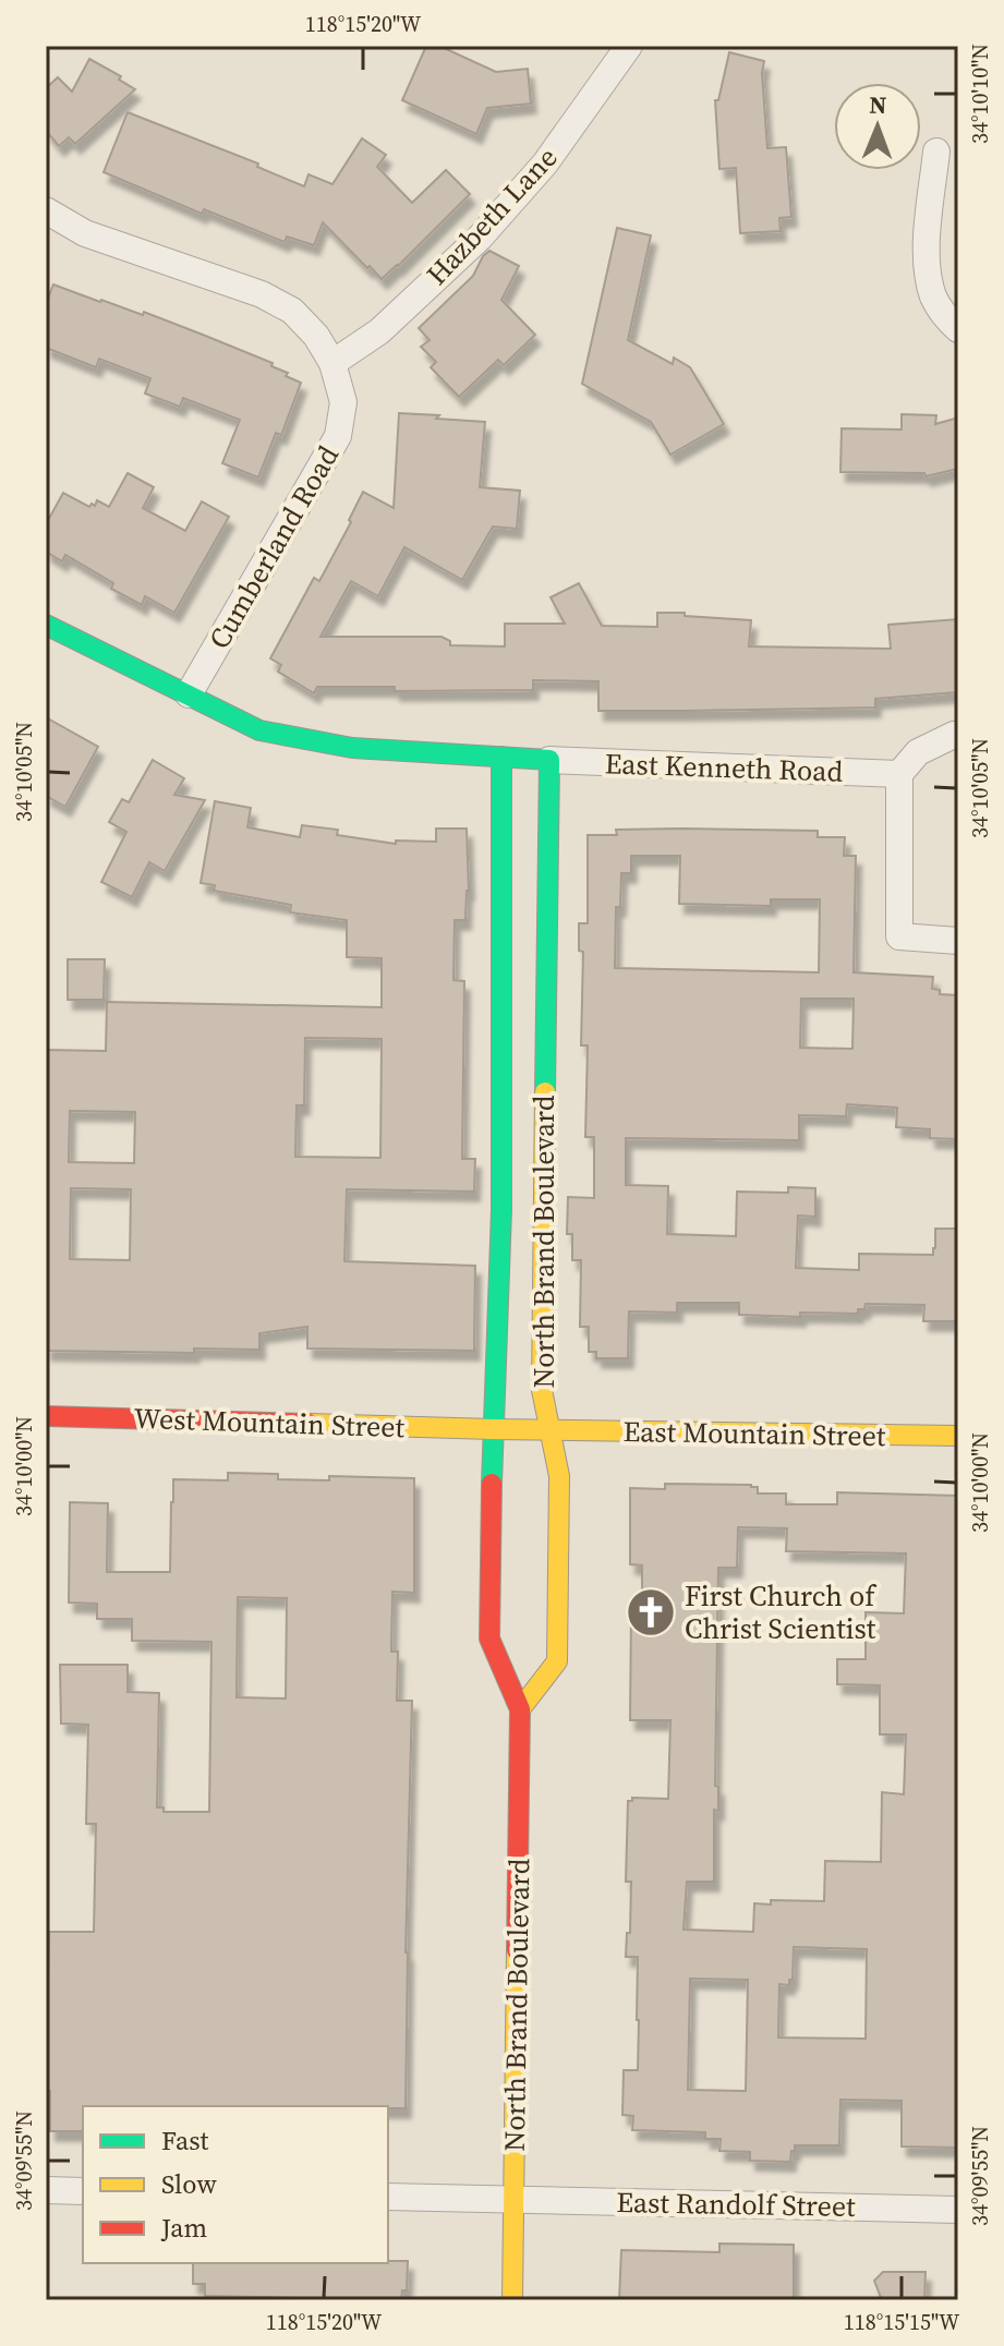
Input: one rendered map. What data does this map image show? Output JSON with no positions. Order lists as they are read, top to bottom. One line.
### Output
{"streets":{"street":["Hazbeth Lane","Cumberland Road","East Kenneth Road","North Brand Boulevard","West Mountain Street","East Mountain Street","East Randolf Street"]},"crossings":[["Hazbeth Lane","Cumberland Road"],["East Kenneth Road","North Brand Boulevard"],["North Brand Boulevard","West Mountain Street"],["North Brand Boulevard","East Mountain Street"],["North Brand Boulevard","East Randolf Street"],["West Mountain Street","East Mountain Street"]],"places":{"church":["First Church of Christ Scientist"]},"legend":["Fast","Slow","Jam"],"north":"top","coordinates":["118°15'20\"W","34°10'10\"N","34°10'05\"N","34°10'00\"N","34°09'55\"N","118°15'15\"W"]}
